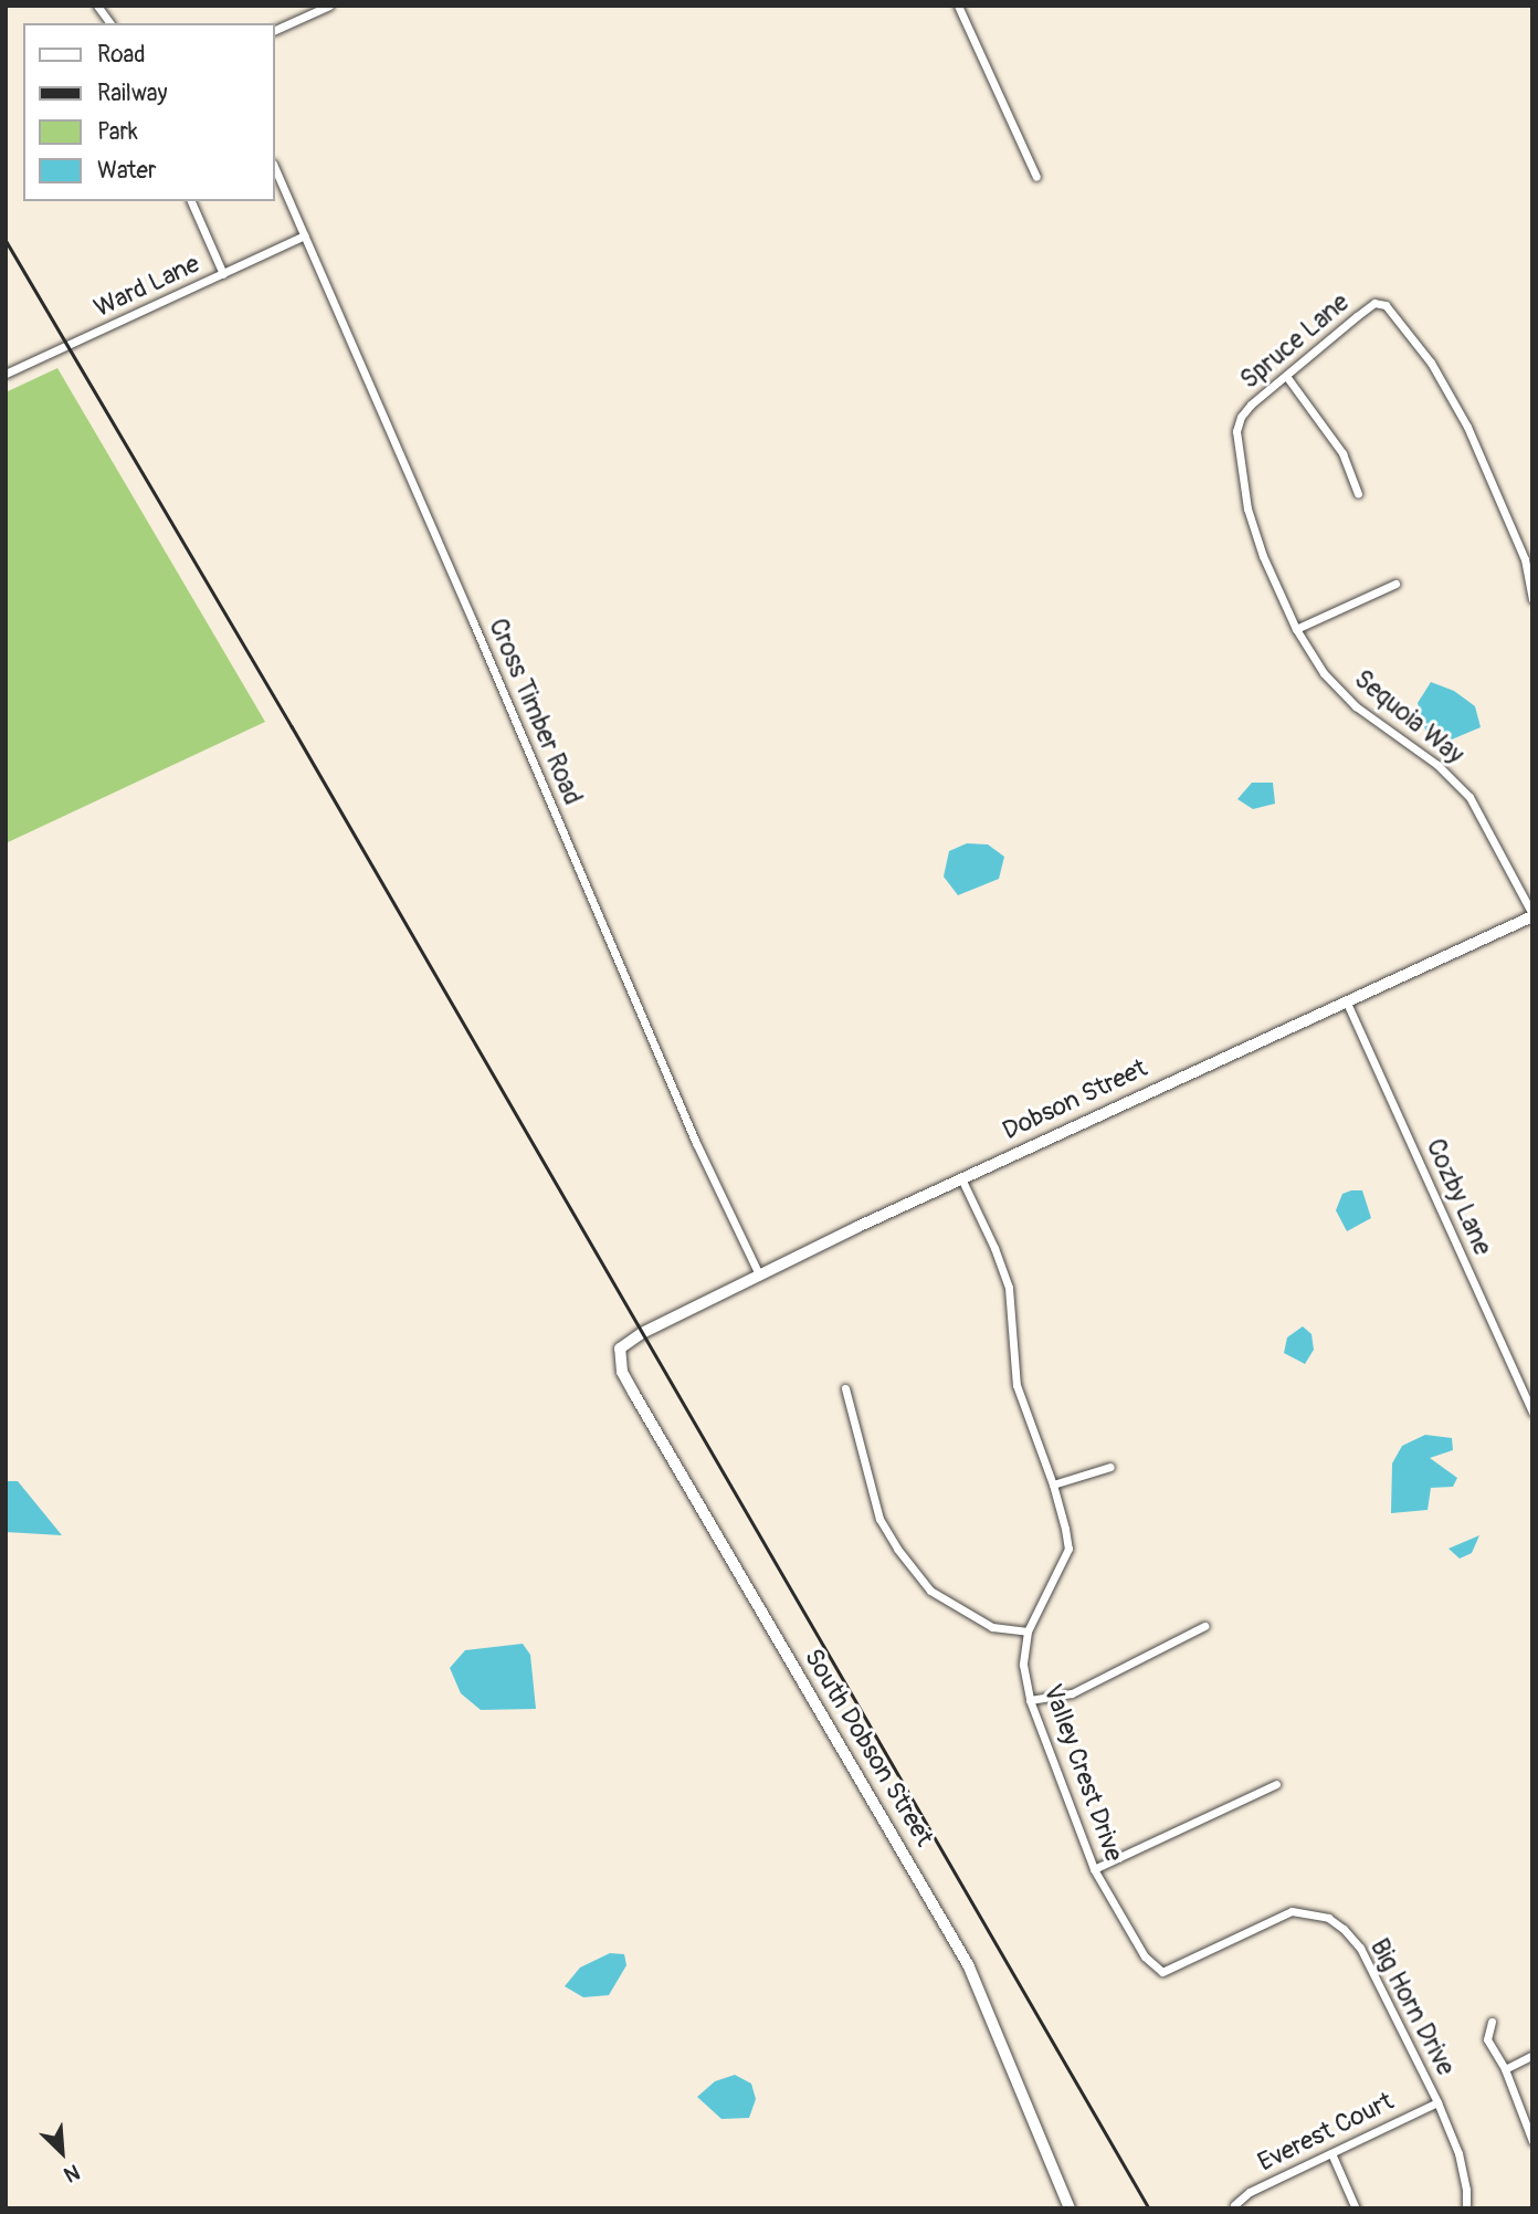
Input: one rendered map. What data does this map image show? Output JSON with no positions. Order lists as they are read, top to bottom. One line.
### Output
{"streets":{"street":["Ward Lane","Spruce Lane","Cross Timber Road","Sequoia Way","Dobson Street","Cozby Lane","South Dobson Street","Valley Crest Drive","Big Horn Drive","Everest Court"]},"crossings":[["Ward Lane","Cross Timber Road"],["Spruce Lane","Sequoia Way"],["Cross Timber Road","Dobson Street"],["Sequoia Way","Dobson Street"],["Dobson Street","Cozby Lane"],["Dobson Street","South Dobson Street"],["Dobson Street","Valley Crest Drive"],["Valley Crest Drive","Big Horn Drive"],["Big Horn Drive","Everest Court"]],"legend":["Road","Railway","Park","Water"],"north":"bottom right"}
